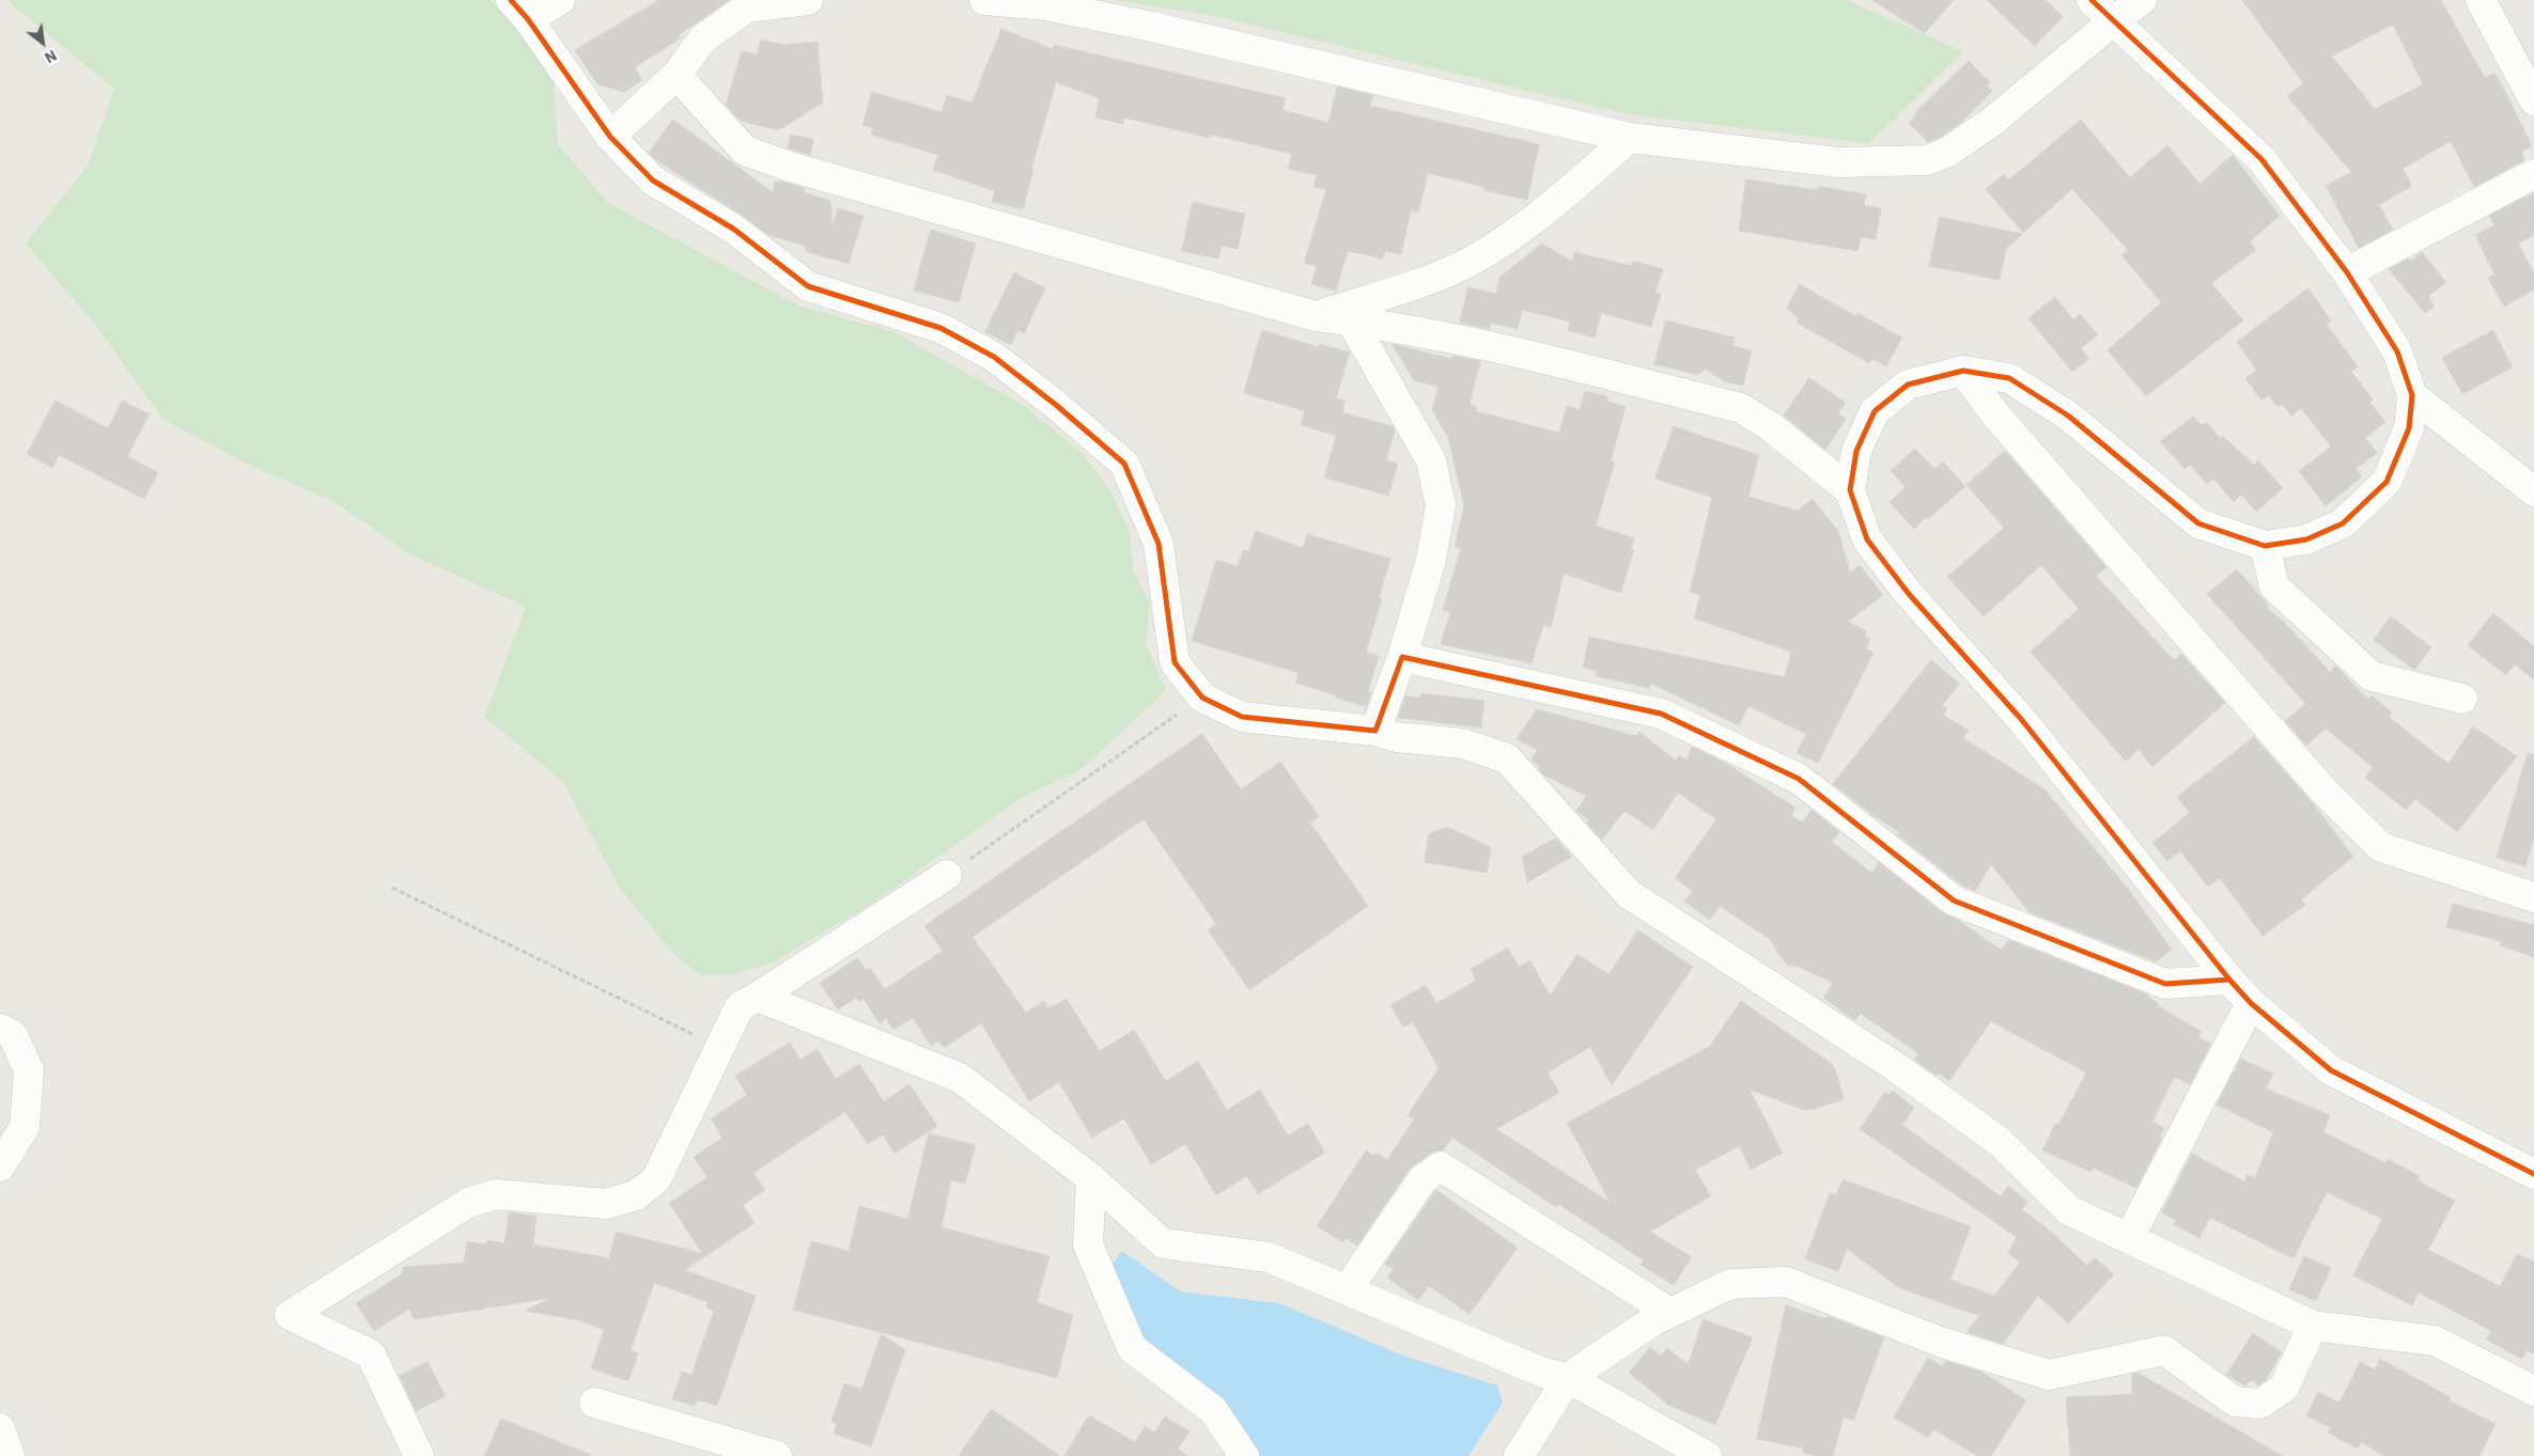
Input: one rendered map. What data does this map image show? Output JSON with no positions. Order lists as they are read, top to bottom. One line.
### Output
{"north":"bottom right"}
